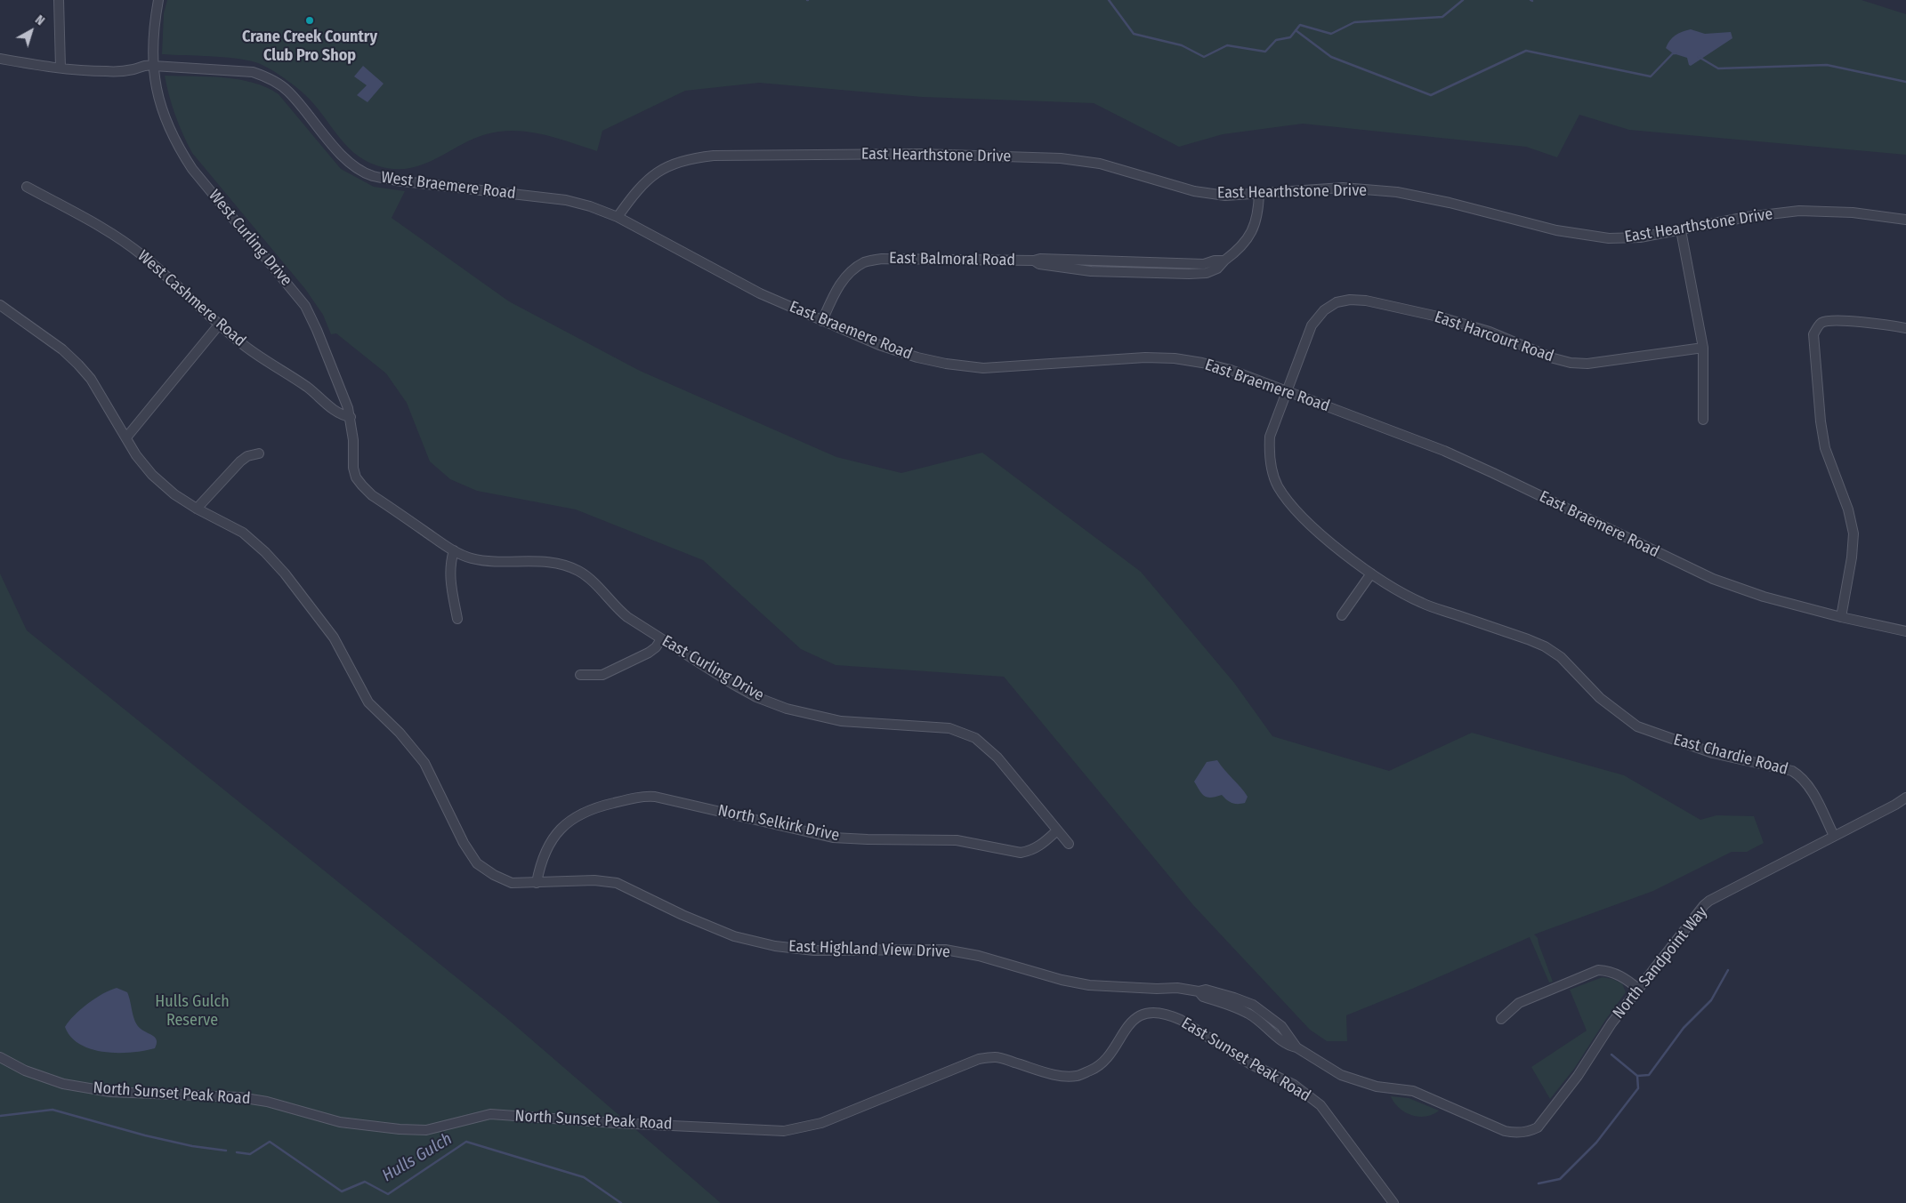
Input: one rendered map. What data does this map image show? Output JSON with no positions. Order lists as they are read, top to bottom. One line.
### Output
{"streets":{"street":["East Hearthstone Drive","West Braemere Road","West Curling Drive","East Balmoral Road","West Cashmere Road","East Braemere Road","East Harcourt Road","East Curling Drive","East Chardie Road","North Selkirk Drive","East Highland View Drive","North Sandpoint Way","East Sunset Peak Road","North Sunset Peak Road"]},"crossings":[["East Hearthstone Drive","West Braemere Road"],["East Hearthstone Drive","East Balmoral Road"],["East Hearthstone Drive","East Braemere Road"],["West Braemere Road","West Curling Drive"],["West Braemere Road","East Braemere Road"],["West Curling Drive","West Cashmere Road"],["West Curling Drive","East Curling Drive"],["East Balmoral Road","East Braemere Road"],["East Braemere Road","East Harcourt Road"],["East Braemere Road","East Chardie Road"],["East Harcourt Road","East Chardie Road"],["East Curling Drive","North Selkirk Drive"],["East Chardie Road","North Sandpoint Way"],["North Selkirk Drive","East Highland View Drive"],["East Highland View Drive","North Sandpoint Way"],["East Sunset Peak Road","North Sunset Peak Road"]],"water":["Hulls Gulch"],"parks":["Hulls Gulch Reserve"],"places":["Crane Creek Country Club Pro Shop"],"north":"top right"}
